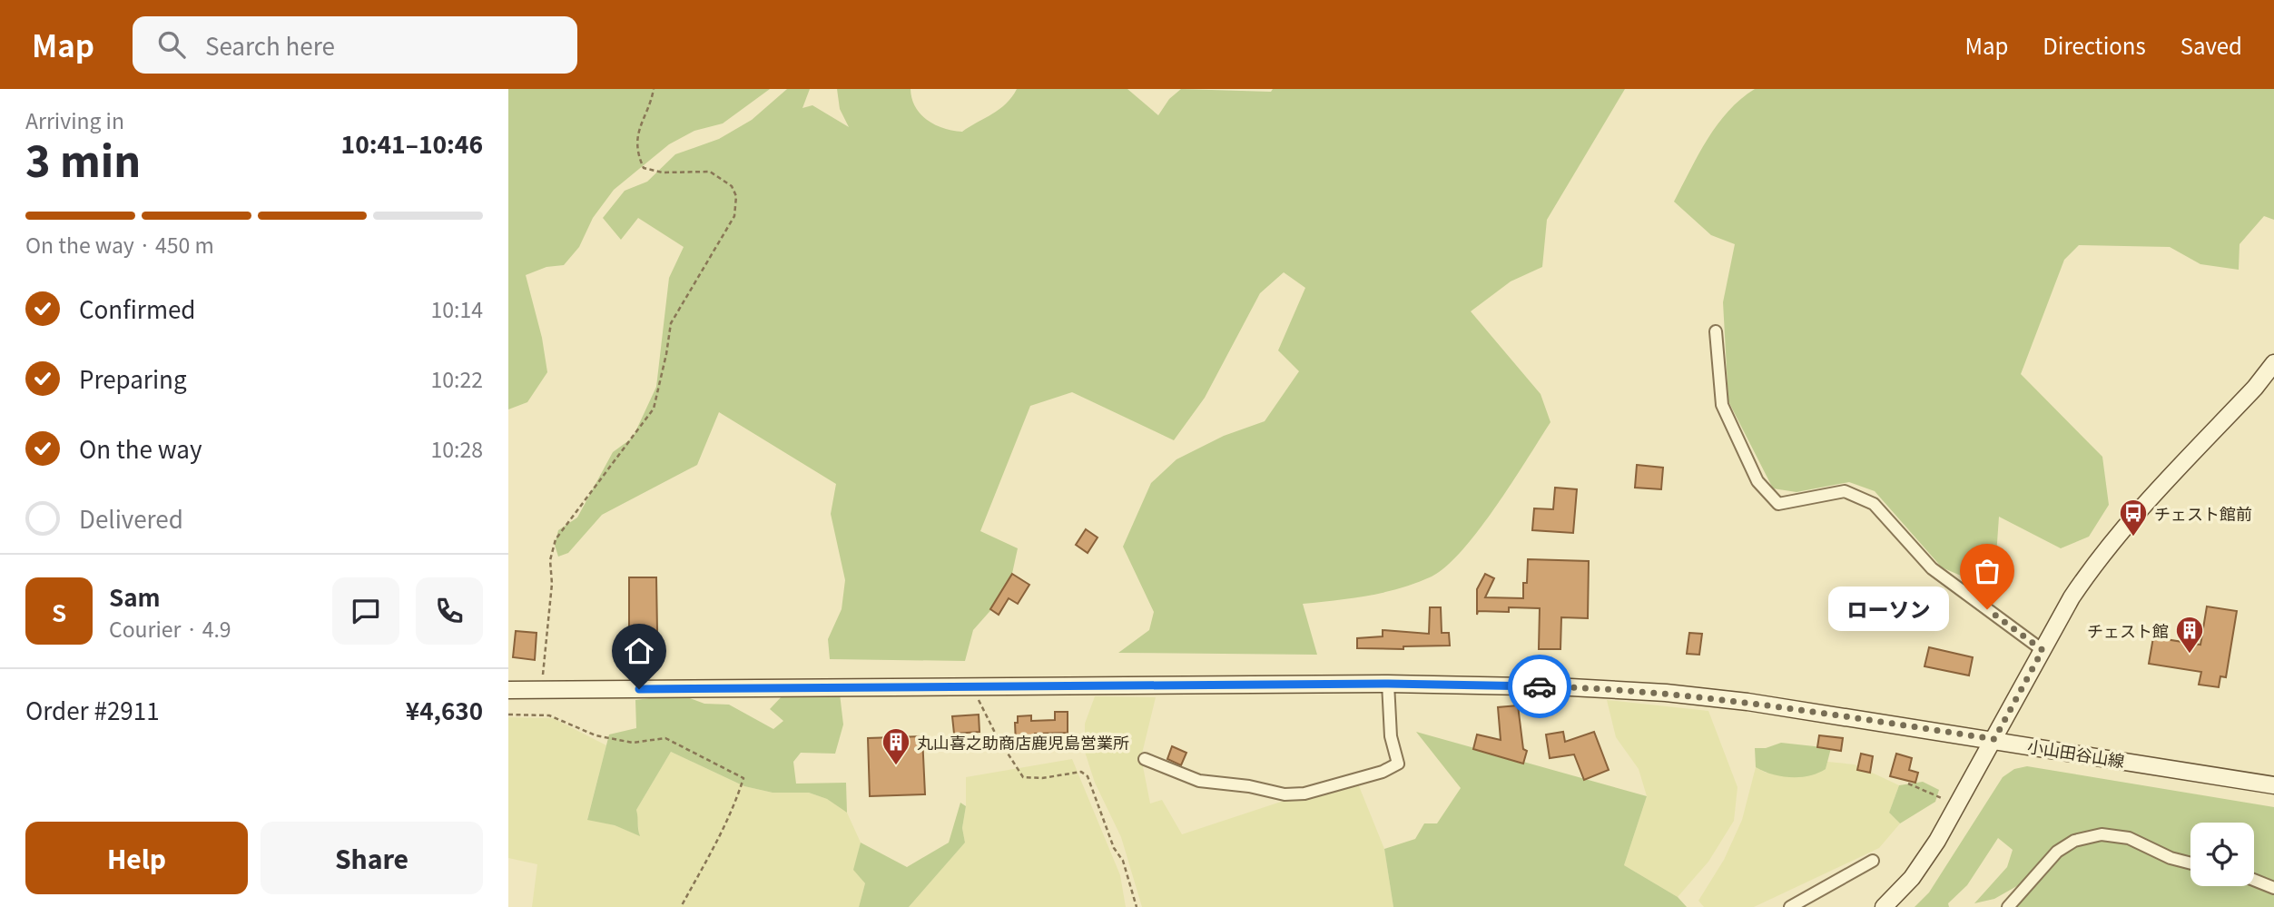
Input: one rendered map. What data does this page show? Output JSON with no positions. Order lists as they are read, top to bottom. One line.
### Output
{"streets":{"main road":["小山田谷山線"]},"places":{"bus stop":["チェスト館前"],"other":["ローソン"],"building":["チェスト館","丸山喜之助商店鹿児島営業所"]},"page":{"header":"Map","search":"Search here","nav":["Map","Directions","Saved"],"heading":["3 min","Arriving in","10:41–10:46"],"panel":["Sam","Courier · 4.9","Order #2911","¥4,630"],"bar":"On the way · 450 m","list":[["Confirmed","10:14"],["Preparing","10:22"],["On the way","10:28"],"Delivered"],"round":"S","bubble":"ローソン","buttons":["Help","Share"]}}
